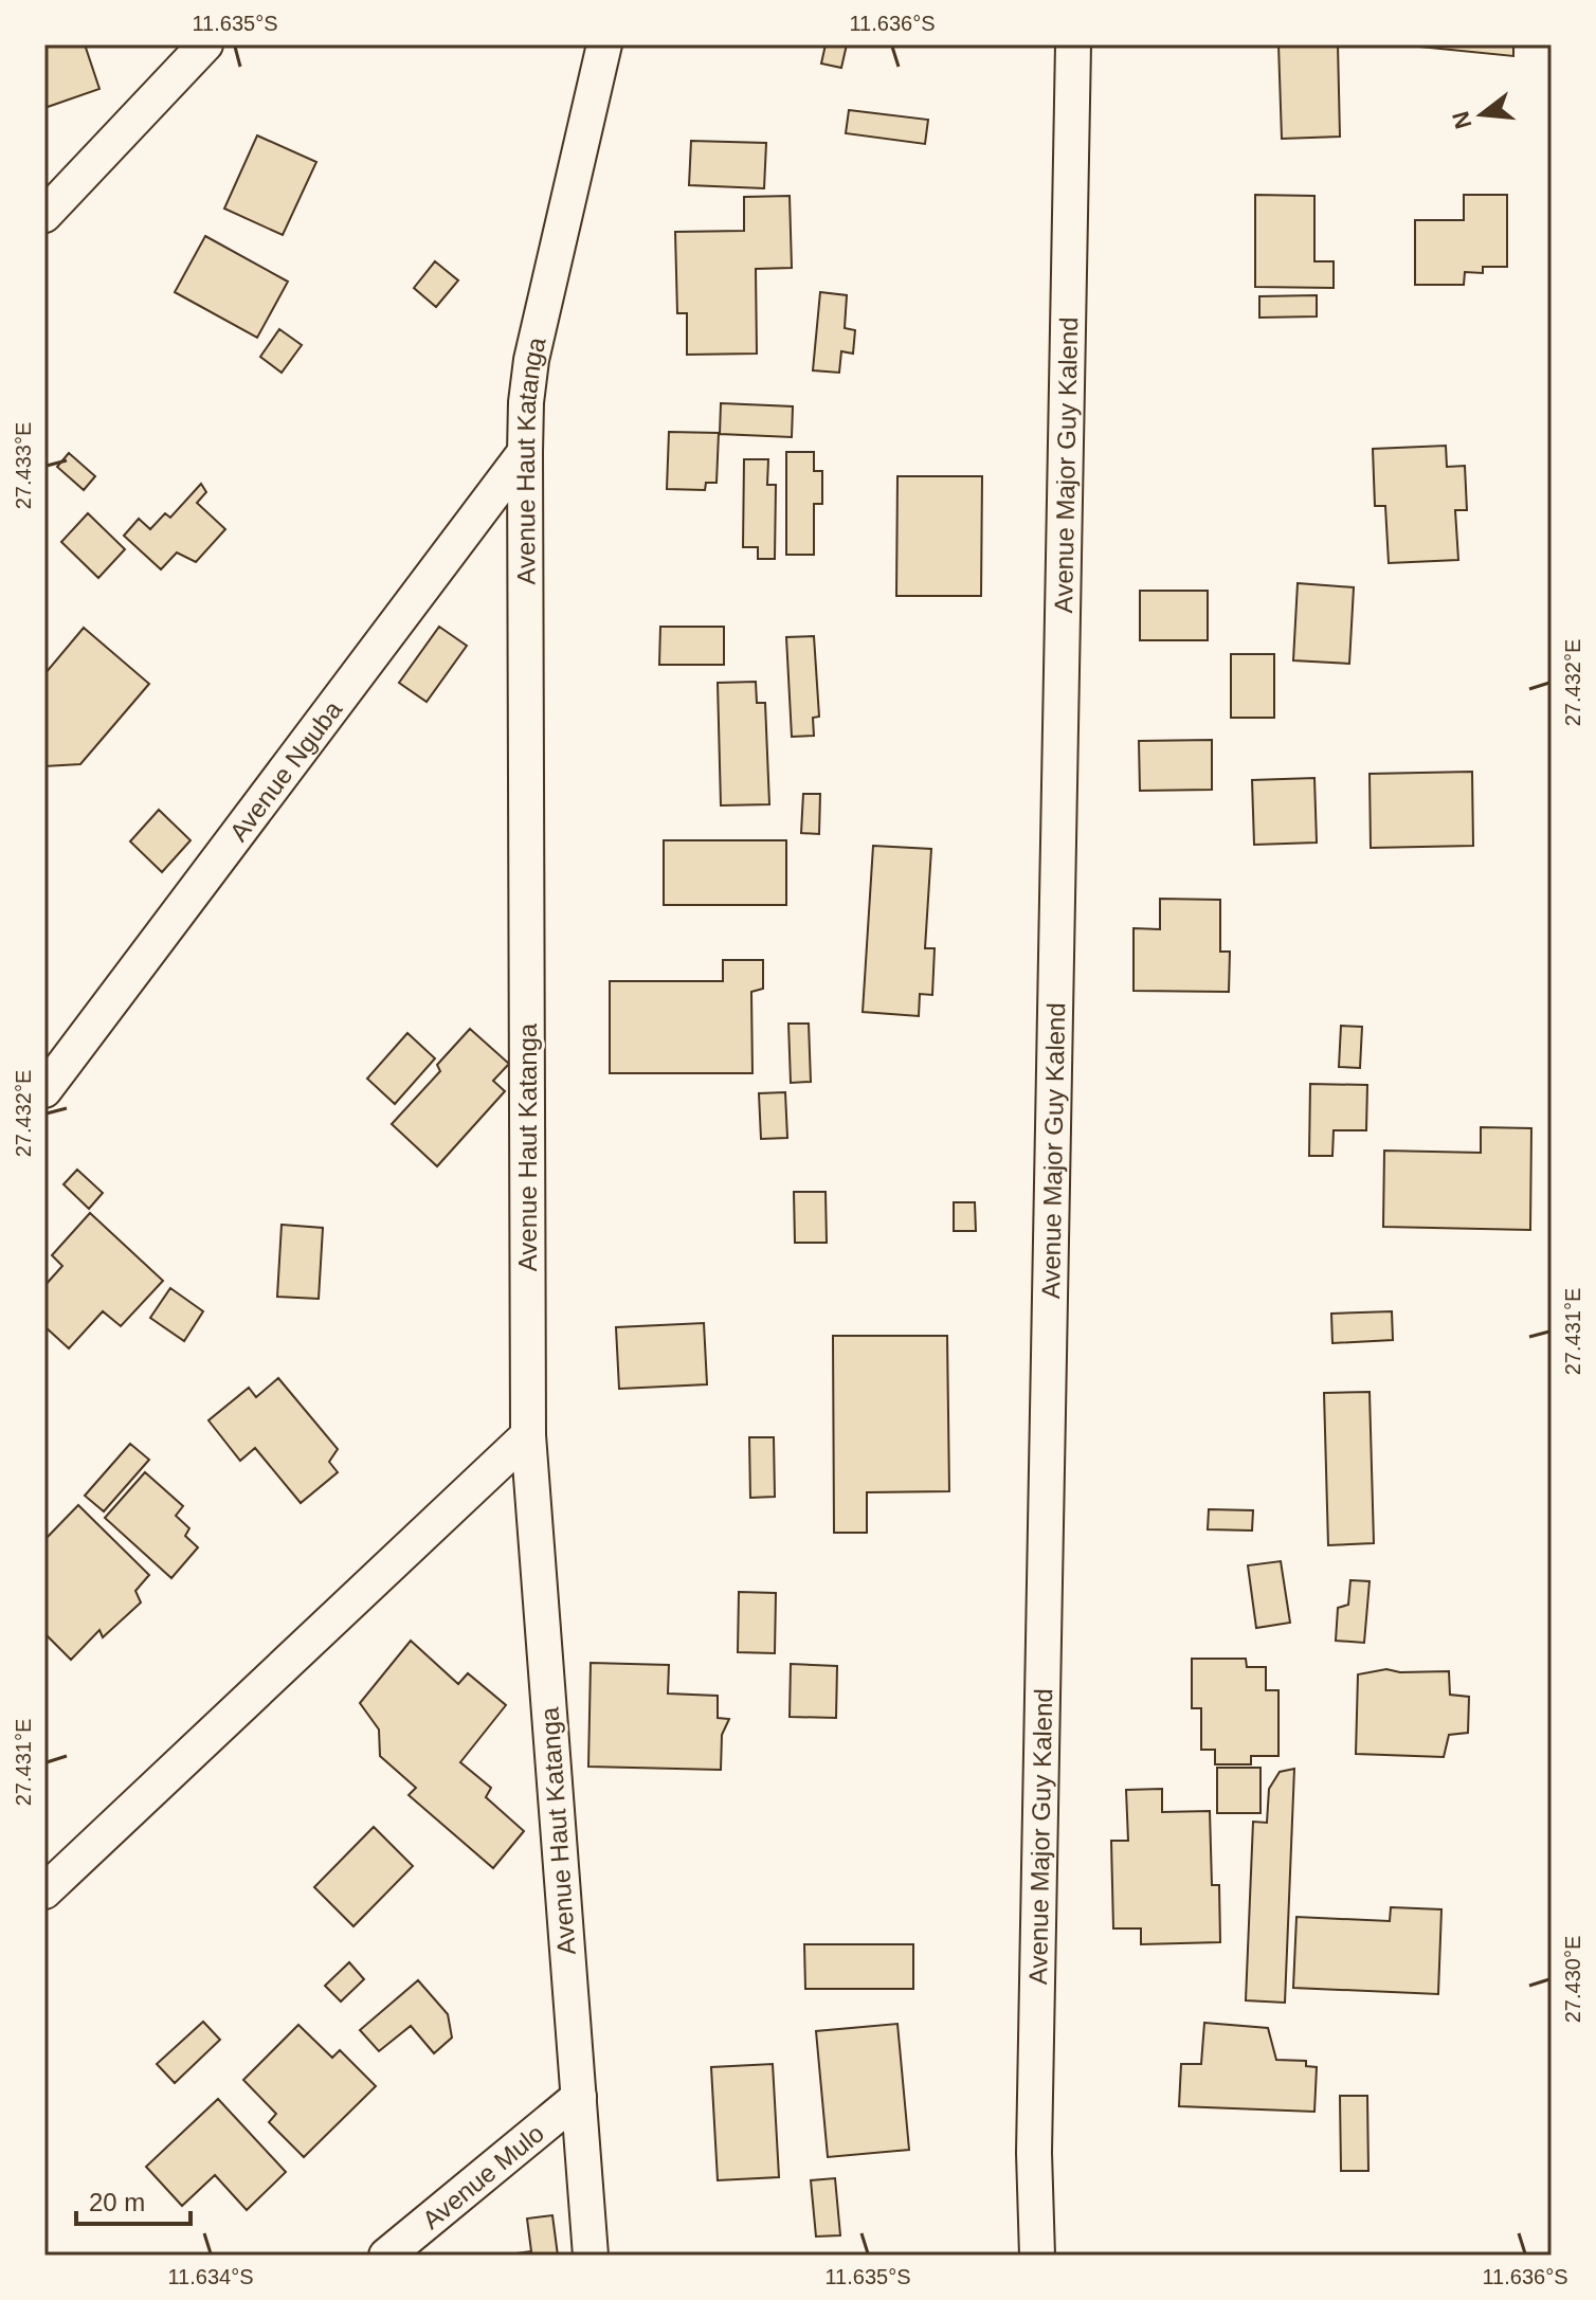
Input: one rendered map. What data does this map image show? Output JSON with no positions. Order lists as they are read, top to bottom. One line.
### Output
{"streets":{"street":["Avenue Haut Katanga","Avenue Major Guy Kalend","Avenue Nguba","Avenue Mulo"]},"crossings":[["Avenue Haut Katanga","Avenue Nguba"],["Avenue Haut Katanga","Avenue Mulo"]],"scale_bar":"20 m","north":"left","coordinates":["11.635°S","11.636°S","27.433°E","27.432°E","27.431°E","27.430°E","11.634°S"]}
